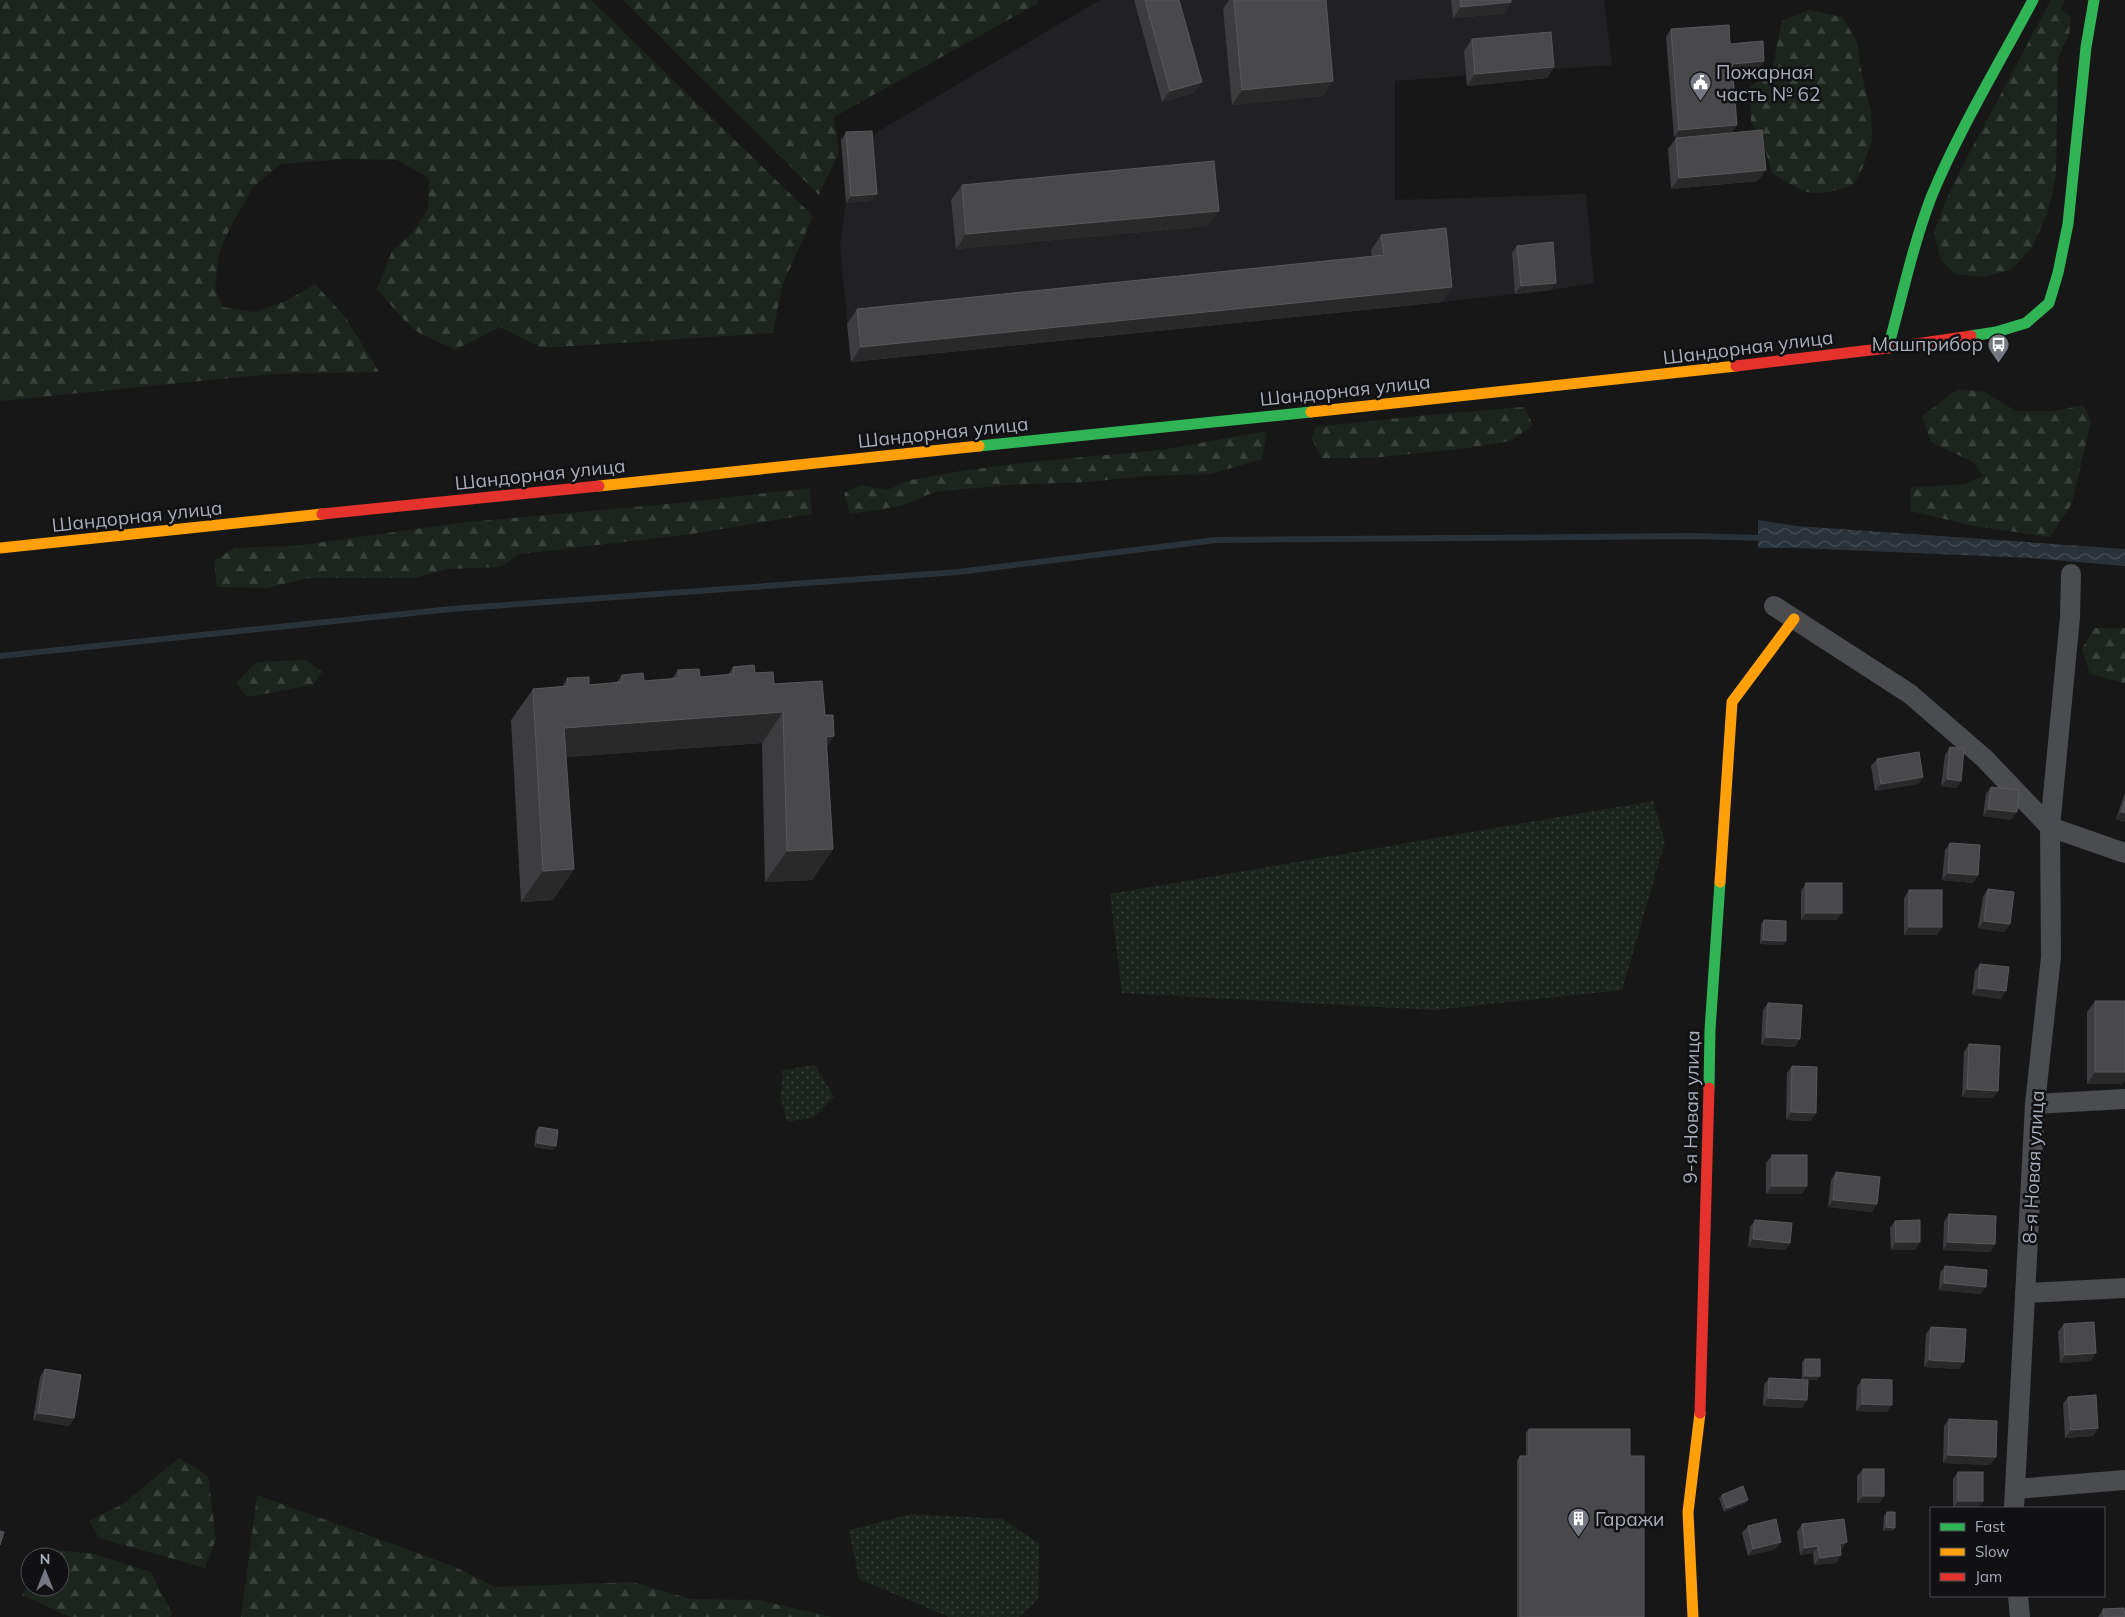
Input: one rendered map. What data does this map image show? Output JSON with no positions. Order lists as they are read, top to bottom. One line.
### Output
{"streets":{"street":["Шандорная улица","9-я Новая улица","8-я Новая улица"]},"places":{"public building":["Пожарная часть № 62"],"bus stop":["Машприбор"],"building":["Гаражи"]},"legend":["Fast","Slow","Jam"],"north":"top"}
